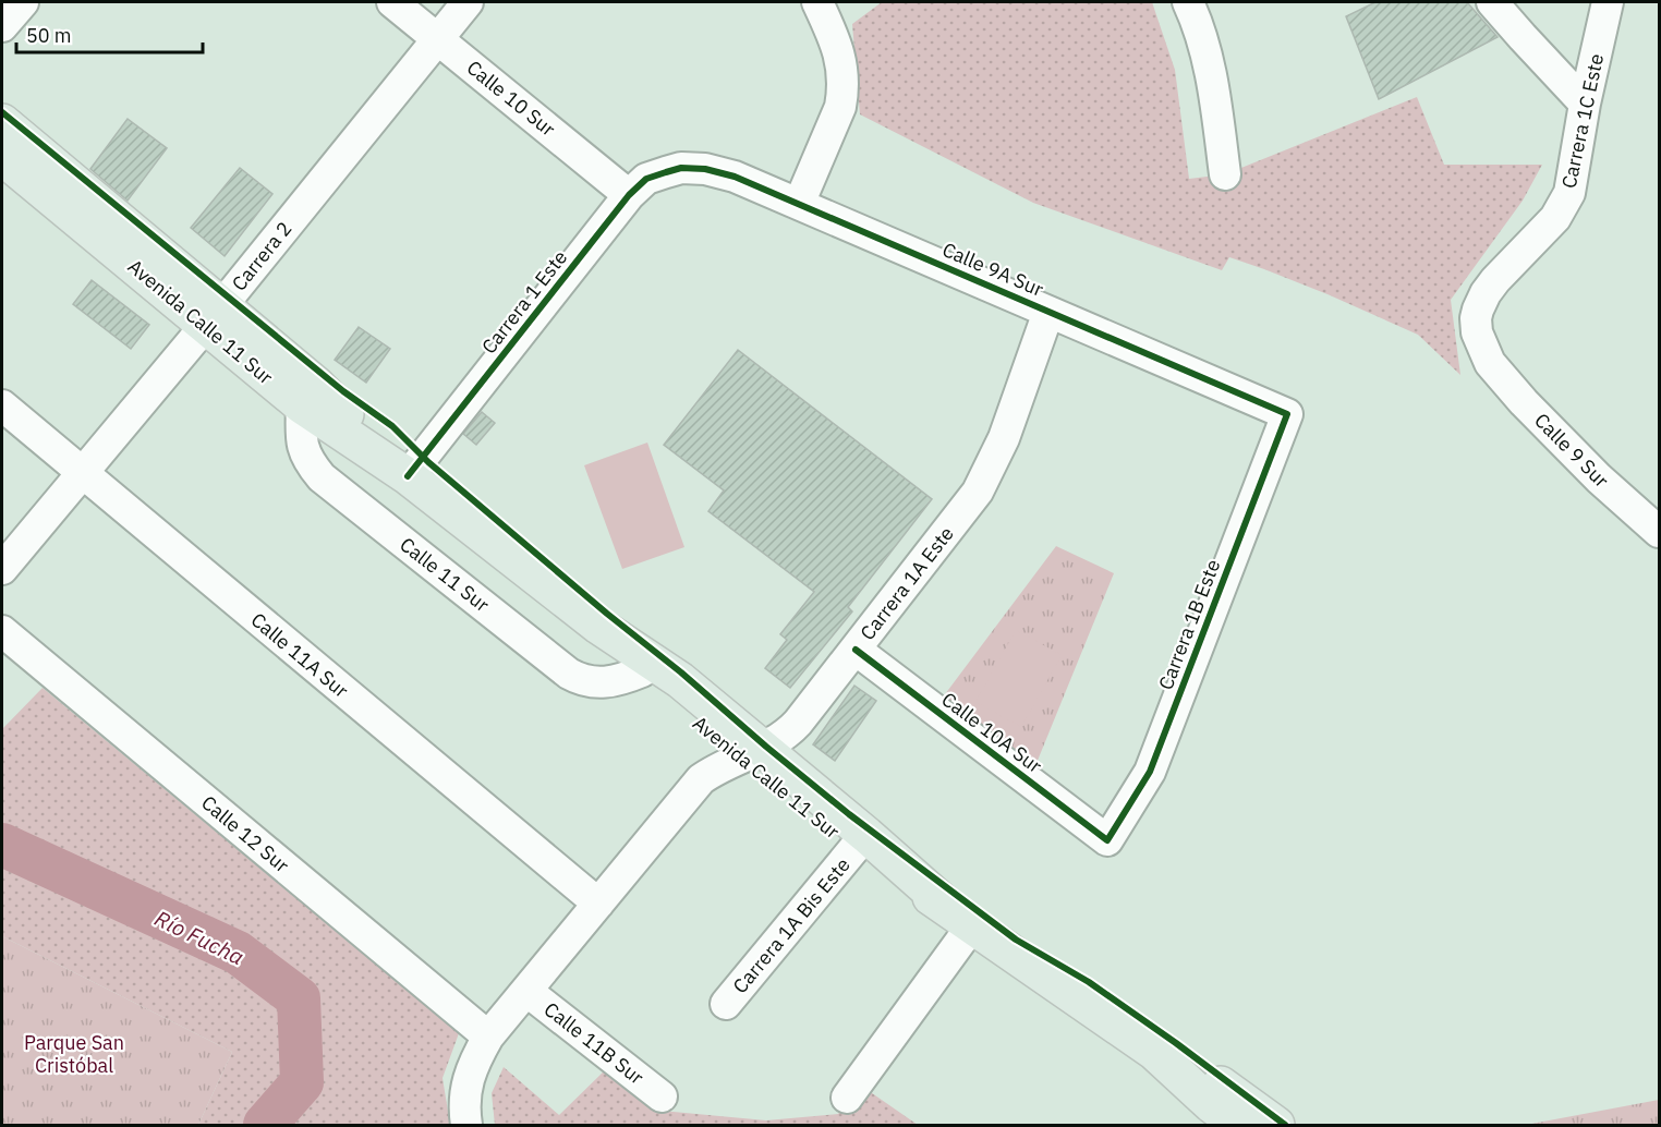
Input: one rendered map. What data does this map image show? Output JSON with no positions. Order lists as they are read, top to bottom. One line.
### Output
{"streets":{"main road":["Avenida Calle 11 Sur"],"street":["Calle 10 Sur","Carrera 1C Este","Carrera 2","Calle 9A Sur","Carrera 1 Este","Calle 9 Sur","Calle 11 Sur","Carrera 1A Este","Carrera 1B Este","Calle 11A Sur","Calle 10A Sur","Calle 12 Sur","Carrera 1A Bis Este","Calle 11B Sur"]},"crossings":[["Calle 10 Sur","Carrera 2"],["Calle 10 Sur","Carrera 1 Este"],["Carrera 1C Este","Calle 9 Sur"],["Carrera 2","Avenida Calle 11 Sur"],["Carrera 2","Calle 11A Sur"],["Calle 9A Sur","Carrera 1 Este"],["Calle 9A Sur","Carrera 1A Este"],["Calle 9A Sur","Carrera 1B Este"],["Carrera 1 Este","Avenida Calle 11 Sur"],["Avenida Calle 11 Sur","Calle 11 Sur"],["Avenida Calle 11 Sur","Carrera 1A Este"],["Avenida Calle 11 Sur","Carrera 1A Bis Este"],["Carrera 1A Este","Calle 11A Sur"],["Carrera 1A Este","Calle 10A Sur"],["Carrera 1A Este","Calle 12 Sur"],["Carrera 1A Este","Calle 11B Sur"],["Carrera 1B Este","Calle 10A Sur"]],"water":["Río Fucha"],"parks":["Parque San Cristóbal"],"scale_bar":"50 m"}
